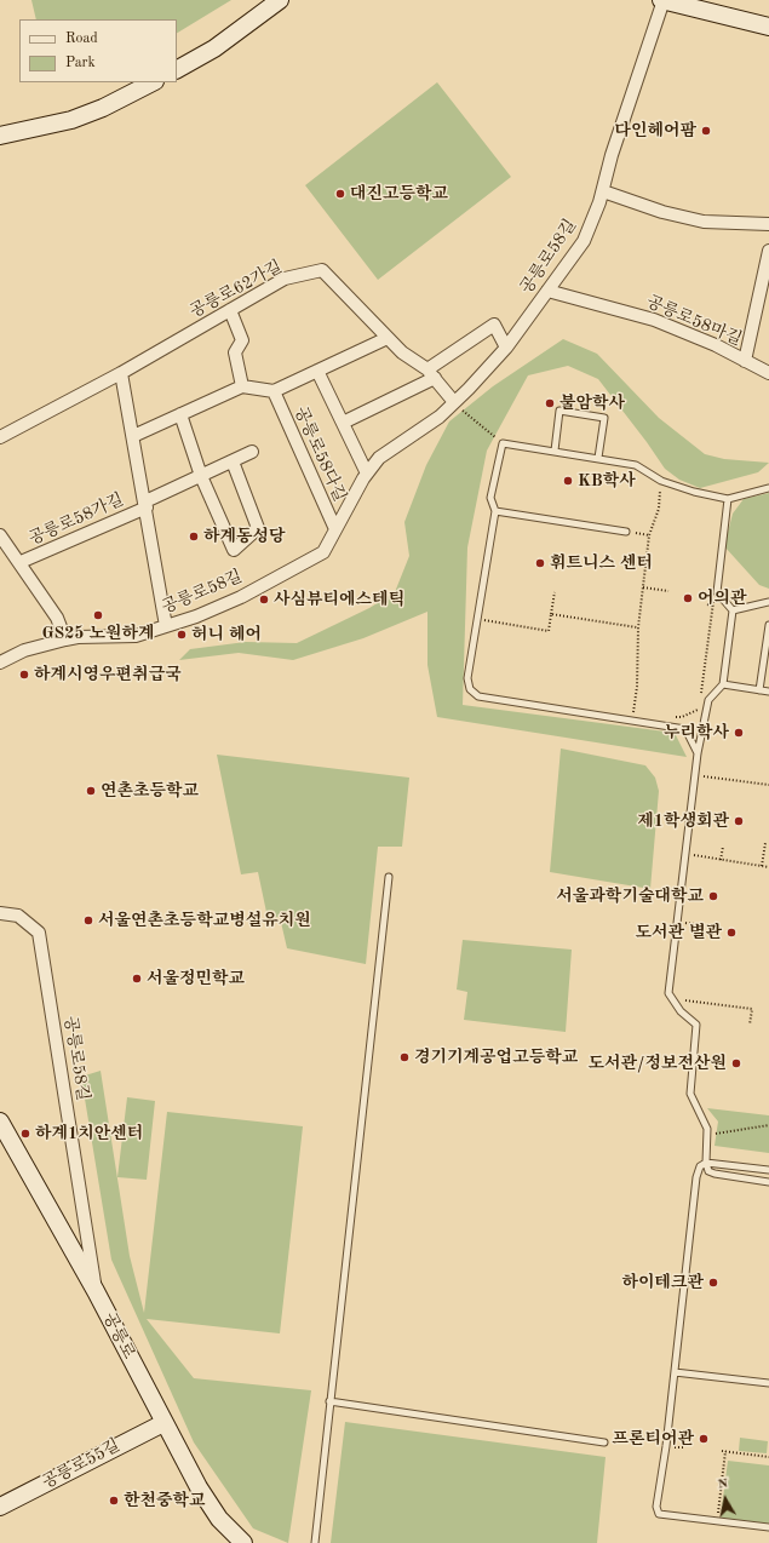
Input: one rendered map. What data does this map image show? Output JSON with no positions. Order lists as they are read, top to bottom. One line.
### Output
{"streets":{"street":["공릉로58길","공릉로62가길","공릉로58마길","공릉로58다길","공릉로58가길","공릉로","공릉로55길"]},"crossings":[["공릉로58길","공릉로62가길"],["공릉로58길","공릉로58마길"],["공릉로58길","공릉로58다길"],["공릉로58길","공릉로58가길"],["공릉로58길","공릉로"],["공릉로","공릉로55길"]],"places":["다인헤어팜","대진고등학교","불암학사","KB학사","하계동성당","휘트니스 센터","어의관","사심뷰티에스테틱","GS25 노원하계","허니 헤어","하계시영우편취급국","누리학사","연촌초등학교","제1학생회관","서울과학기술대학교","서울연촌초등학교병설유치원","도서관 별관","서울정민학교","경기기계공업고등학교","도서관/정보전산원","하계1치안센터","하이테크관","프론티어관","한천중학교"],"legend":["Road","Park"],"north":"top"}
